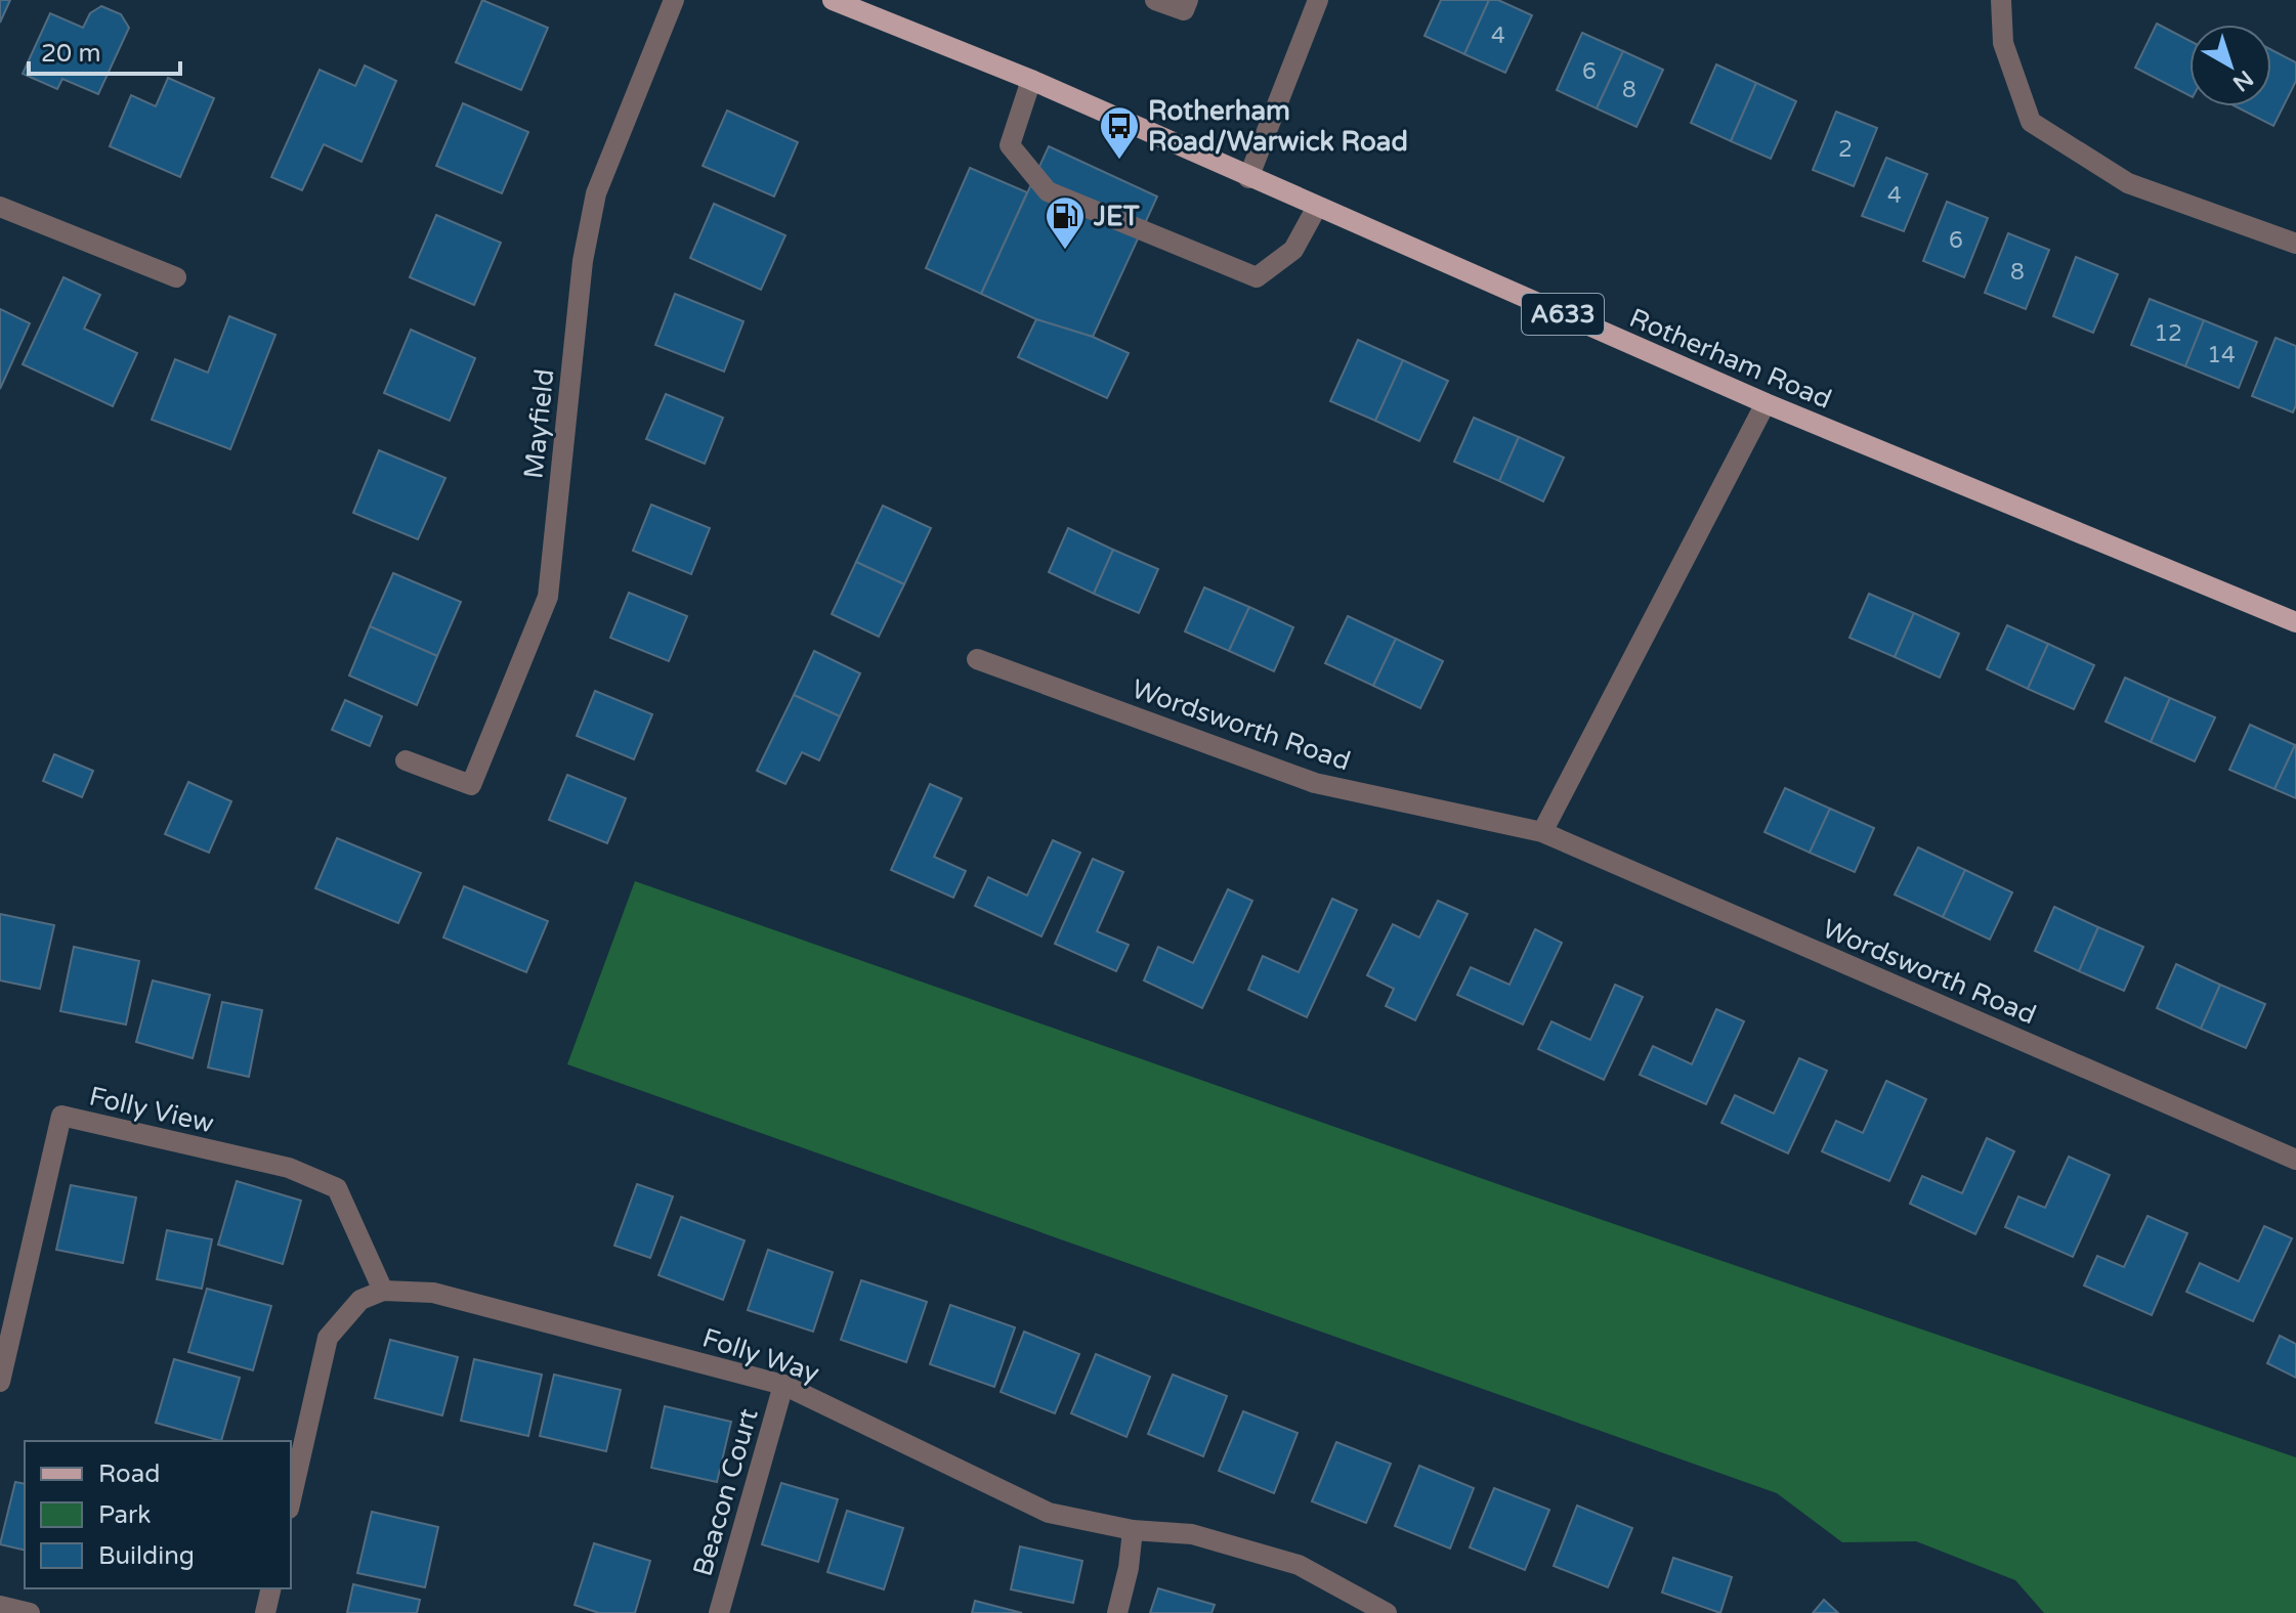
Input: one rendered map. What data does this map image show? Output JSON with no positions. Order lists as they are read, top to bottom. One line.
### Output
{"streets":{"main road":["A633","Rotherham Road"],"street":["Mayfield","Wordsworth Road","Folly View","Folly Way","Beacon Court"]},"crossings":[["Folly View","Folly Way"],["Folly Way","Beacon Court"]],"places":{"bus stop":["Rotherham Road/Warwick Road"],"fuel station":["JET"]},"house_numbers":["4","6","8","2","4","6","8","12","14"],"legend":["Road","Park","Building"],"scale_bar":"20 m","north":"bottom right"}
